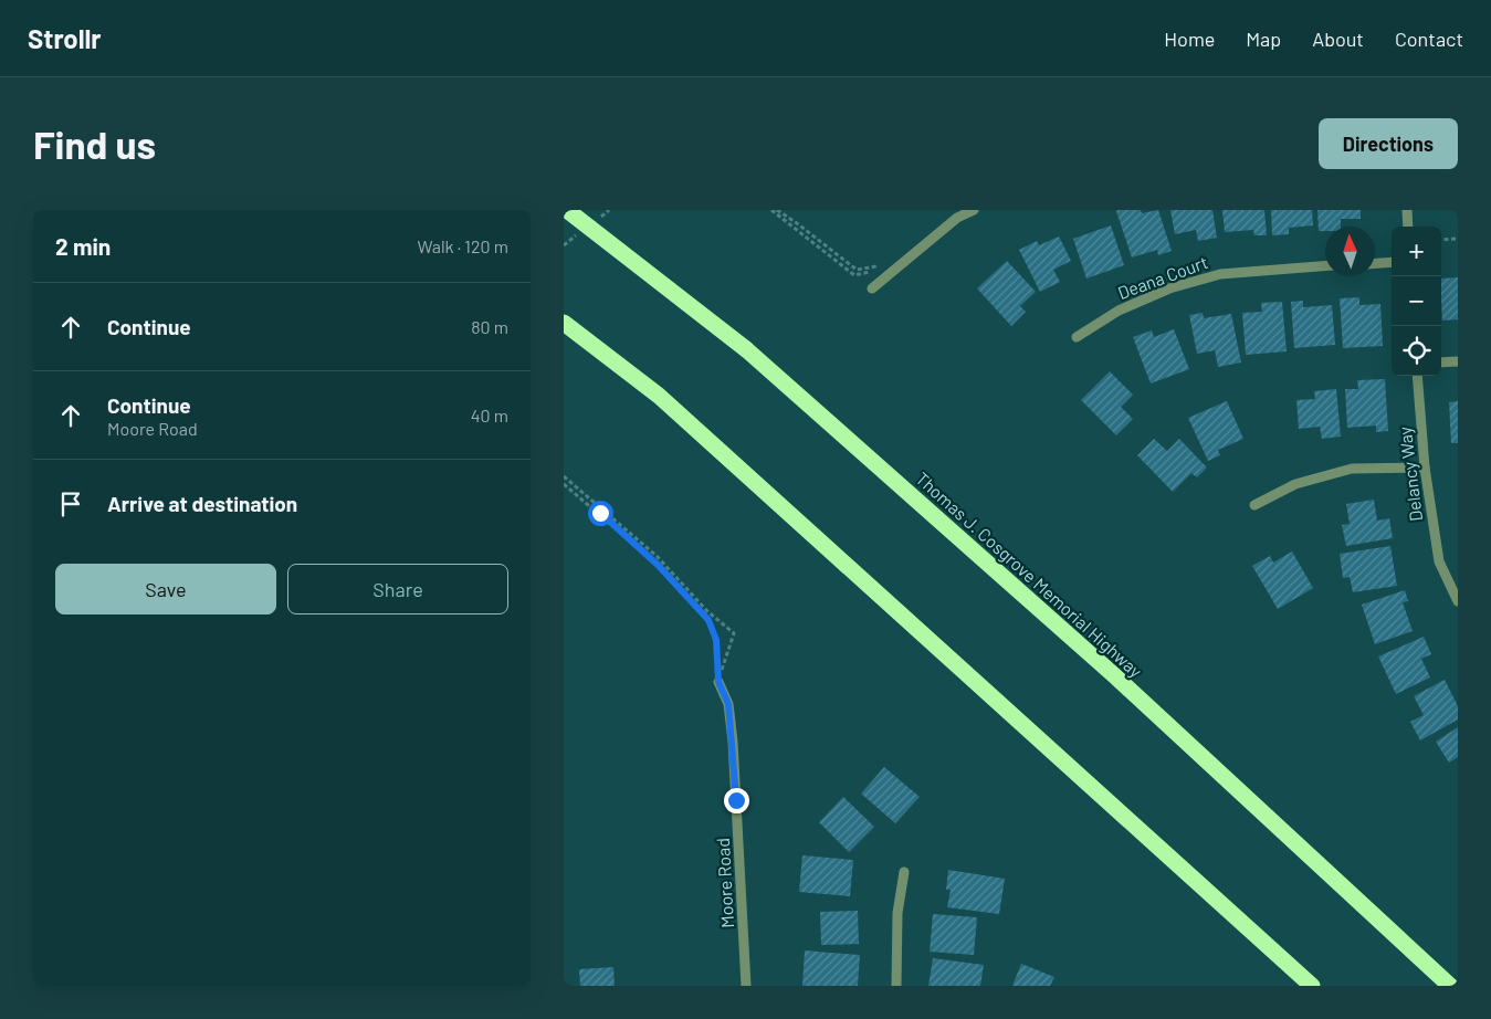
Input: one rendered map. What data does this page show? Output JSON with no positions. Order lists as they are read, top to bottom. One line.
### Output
{"streets":{"highway":["Thomas J. Cosgrove Memorial Highway"],"street":["Deana Court","Delancy Way","Moore Road"]},"north":"top","page":{"header":"Strollr","nav":["Home","Map","About","Contact"],"buttons":["Directions",["Save","Share"]],"title":"Find us","heading":["2 min","Walk · 120 m"],"map_buttons":["+","−"],"list":[["Continue","80 m"],["Continue","Moore Road","40 m"],"Arrive at destination"]}}
